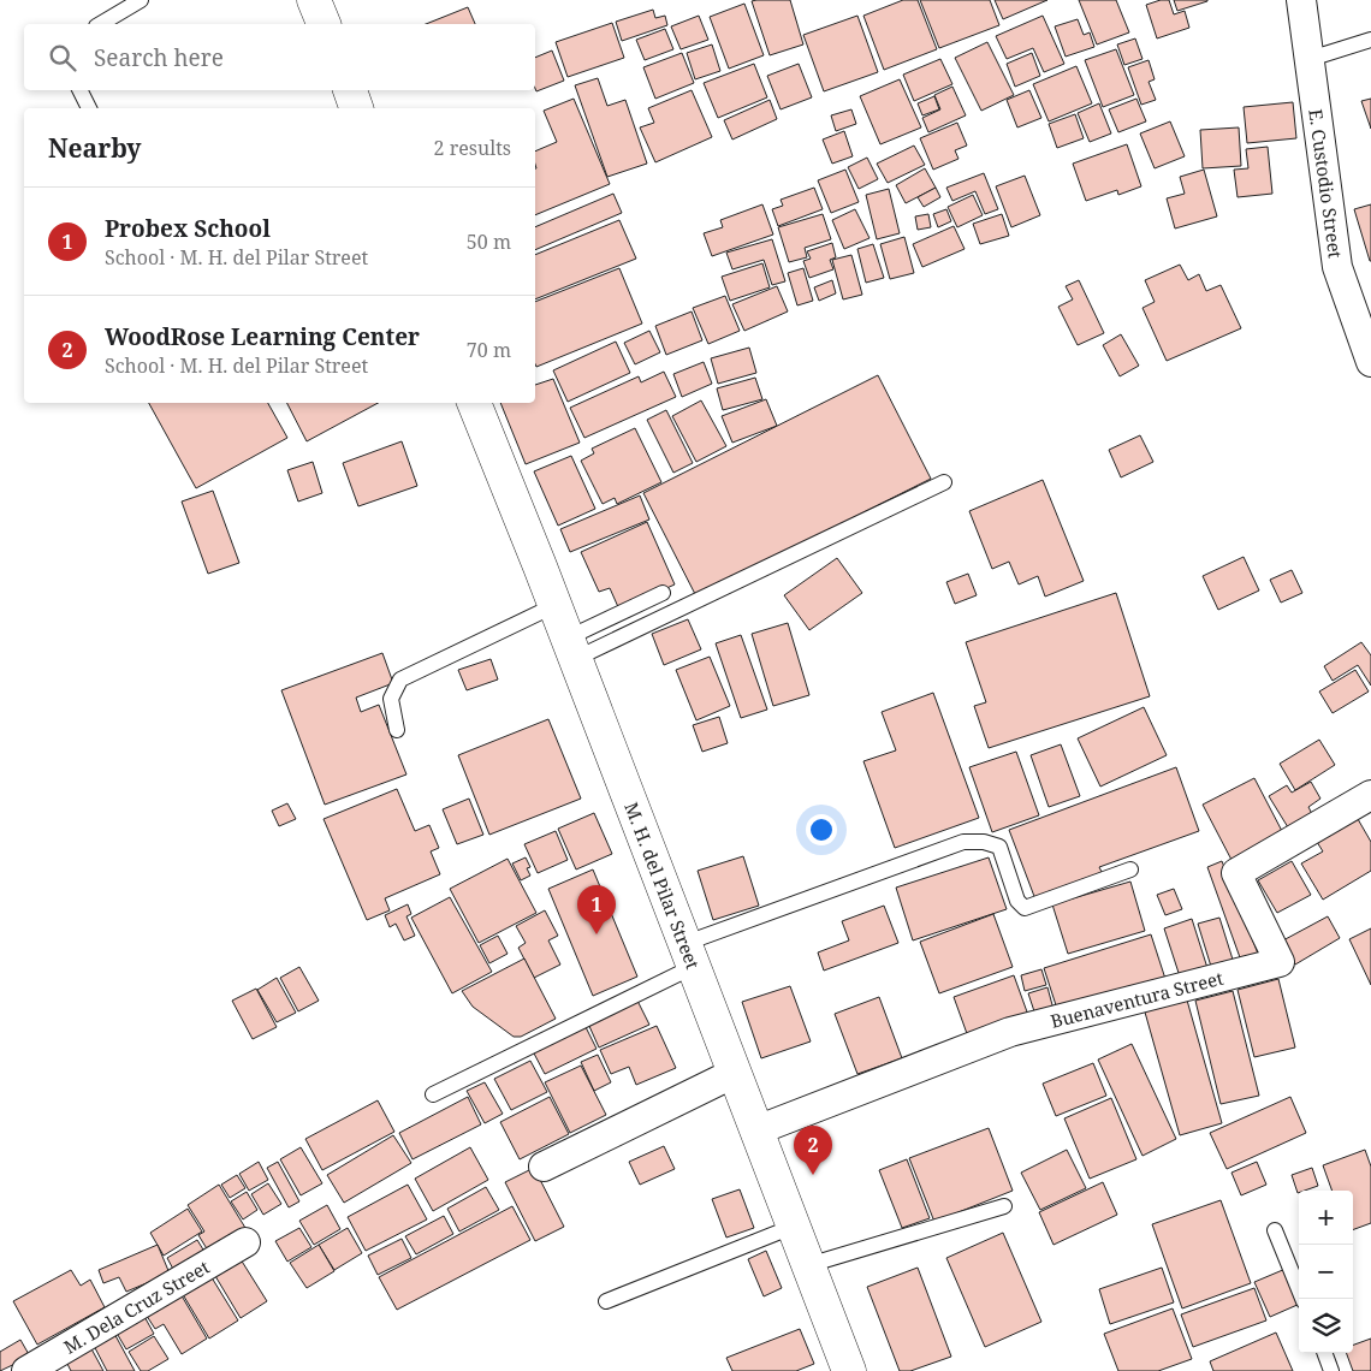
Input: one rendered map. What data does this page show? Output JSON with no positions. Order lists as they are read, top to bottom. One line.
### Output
{"streets":{"main road":["M. H. del Pilar Street"],"street":["E. Custodio Street","Buenaventura Street","M. Dela Cruz Street"]},"crossings":[["M. H. del Pilar Street","Buenaventura Street"]],"page":{"search":"Search here","heading":["Nearby","2 results"],"list":[{"mark":"1","name":"Probex School","note":"School · M. H. del Pilar Street","value":"50 m"},{"mark":"2","name":"WoodRose Learning Center","note":"School · M. H. del Pilar Street","value":"70 m"}],"pins":["1","2"],"map_buttons":["+","−"]}}
